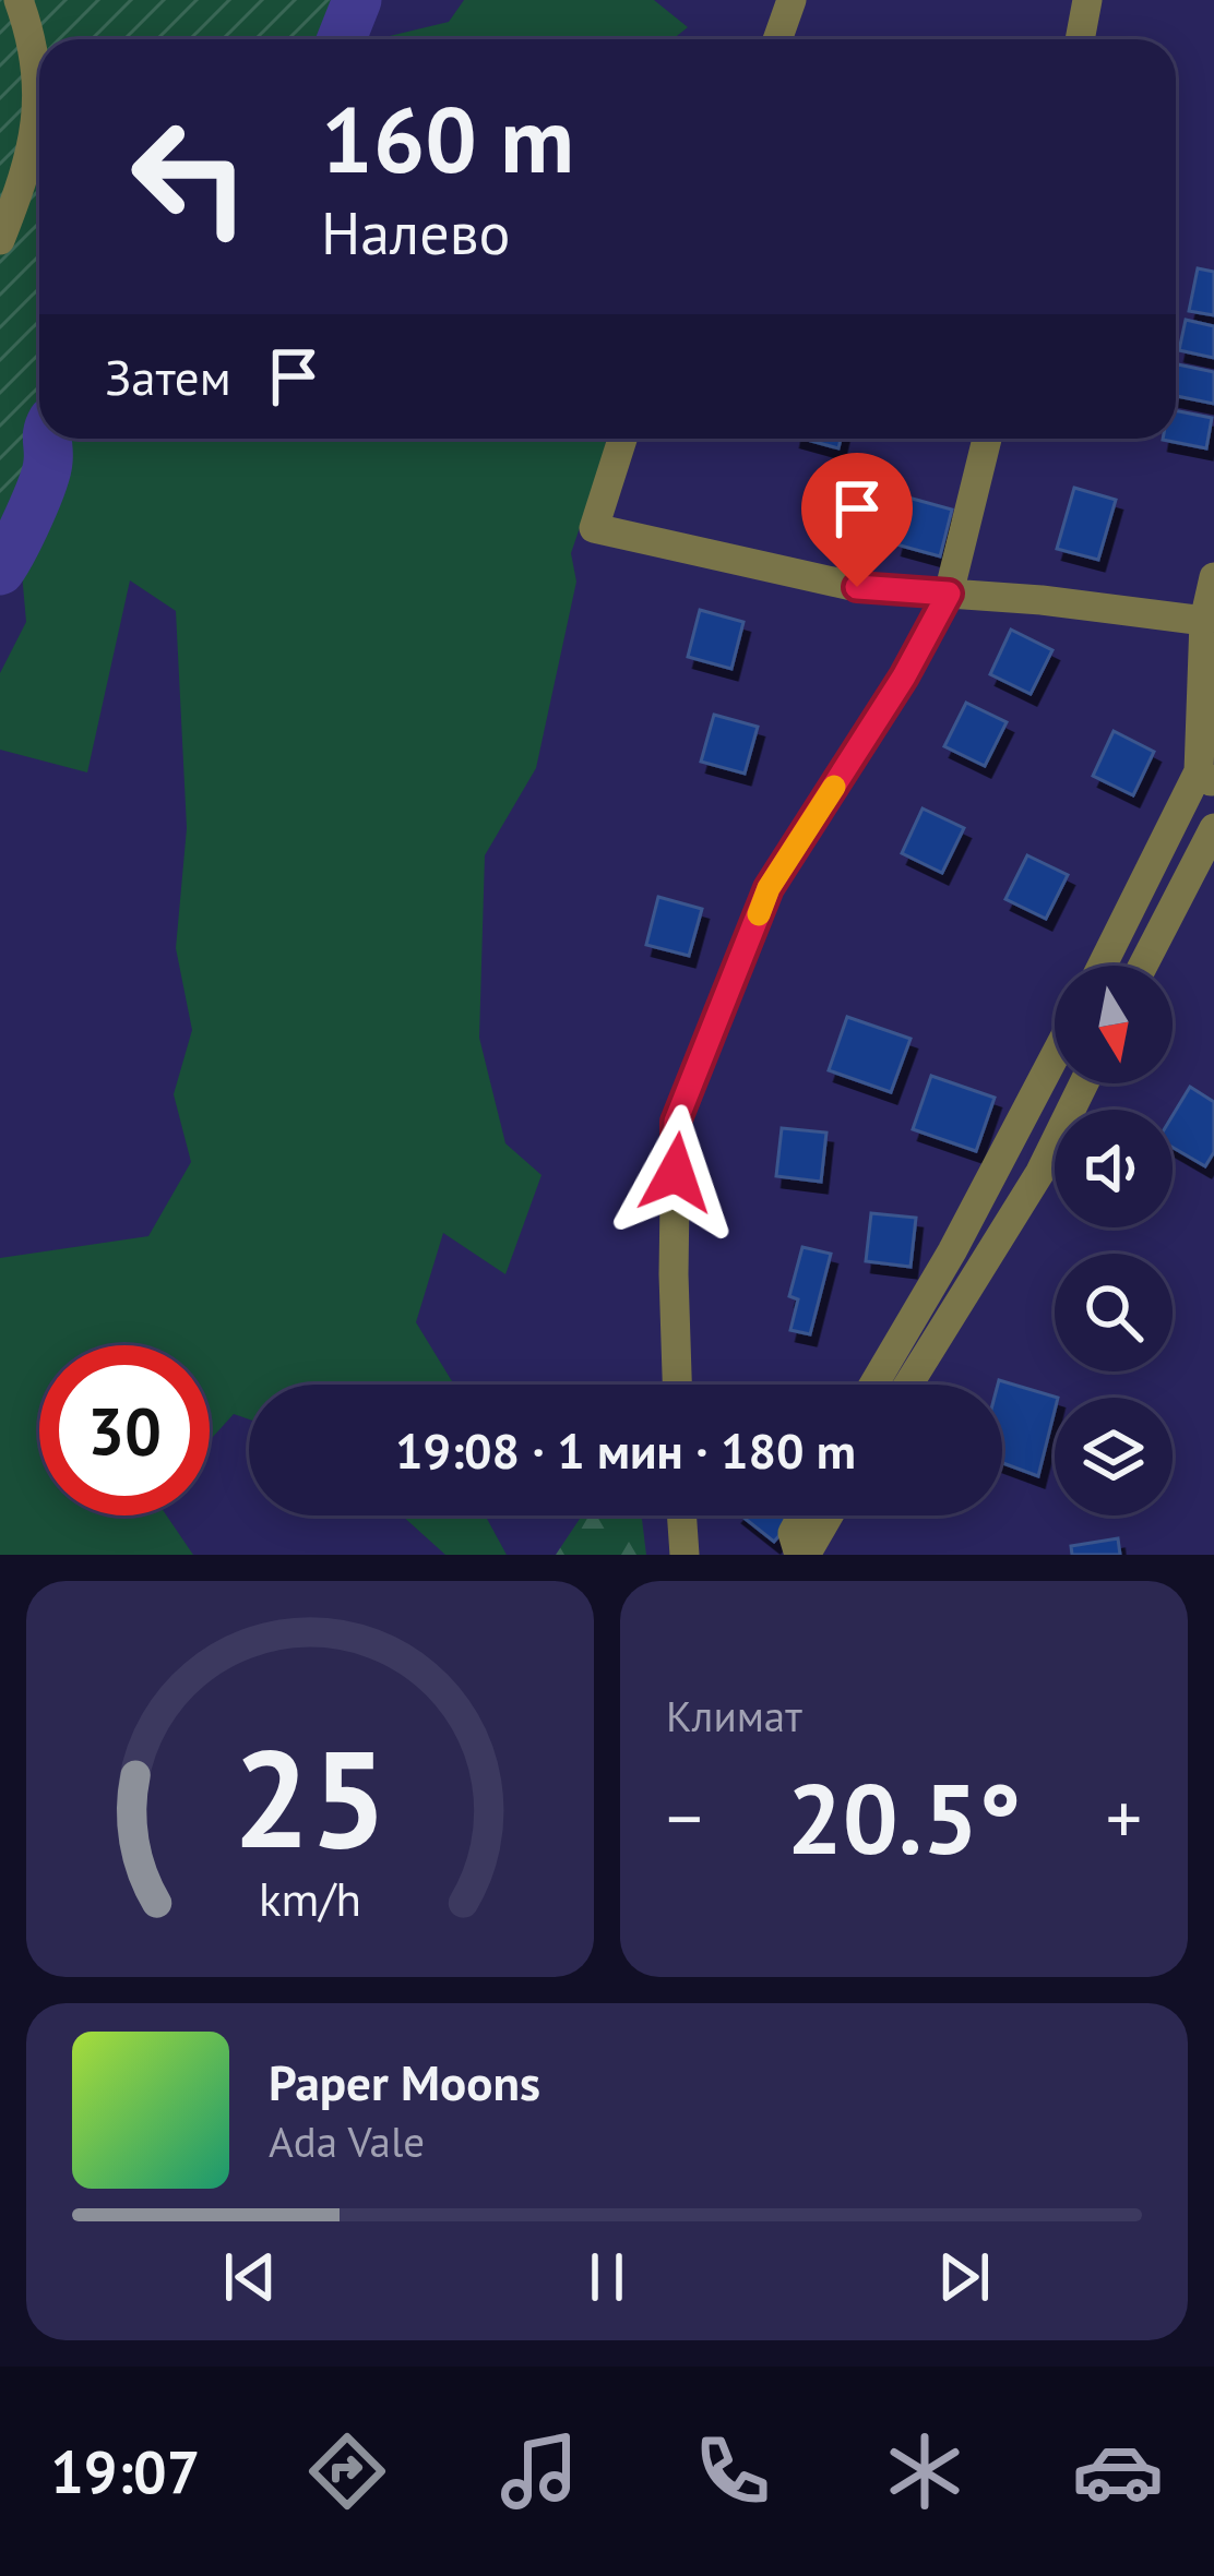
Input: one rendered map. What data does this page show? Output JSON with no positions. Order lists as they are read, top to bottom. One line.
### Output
{"north":"bottom","page":{"turn":["160 m","Налево"],"then":"Затем","limit":"30","trip":"19:08 · 1 мин · 180 m","tile":"Климат","heat":["−","20.5°","+"],"song":["Paper Moons","Ada Vale"],"tabs":"19:07","gauge":["25","km/h"]}}
